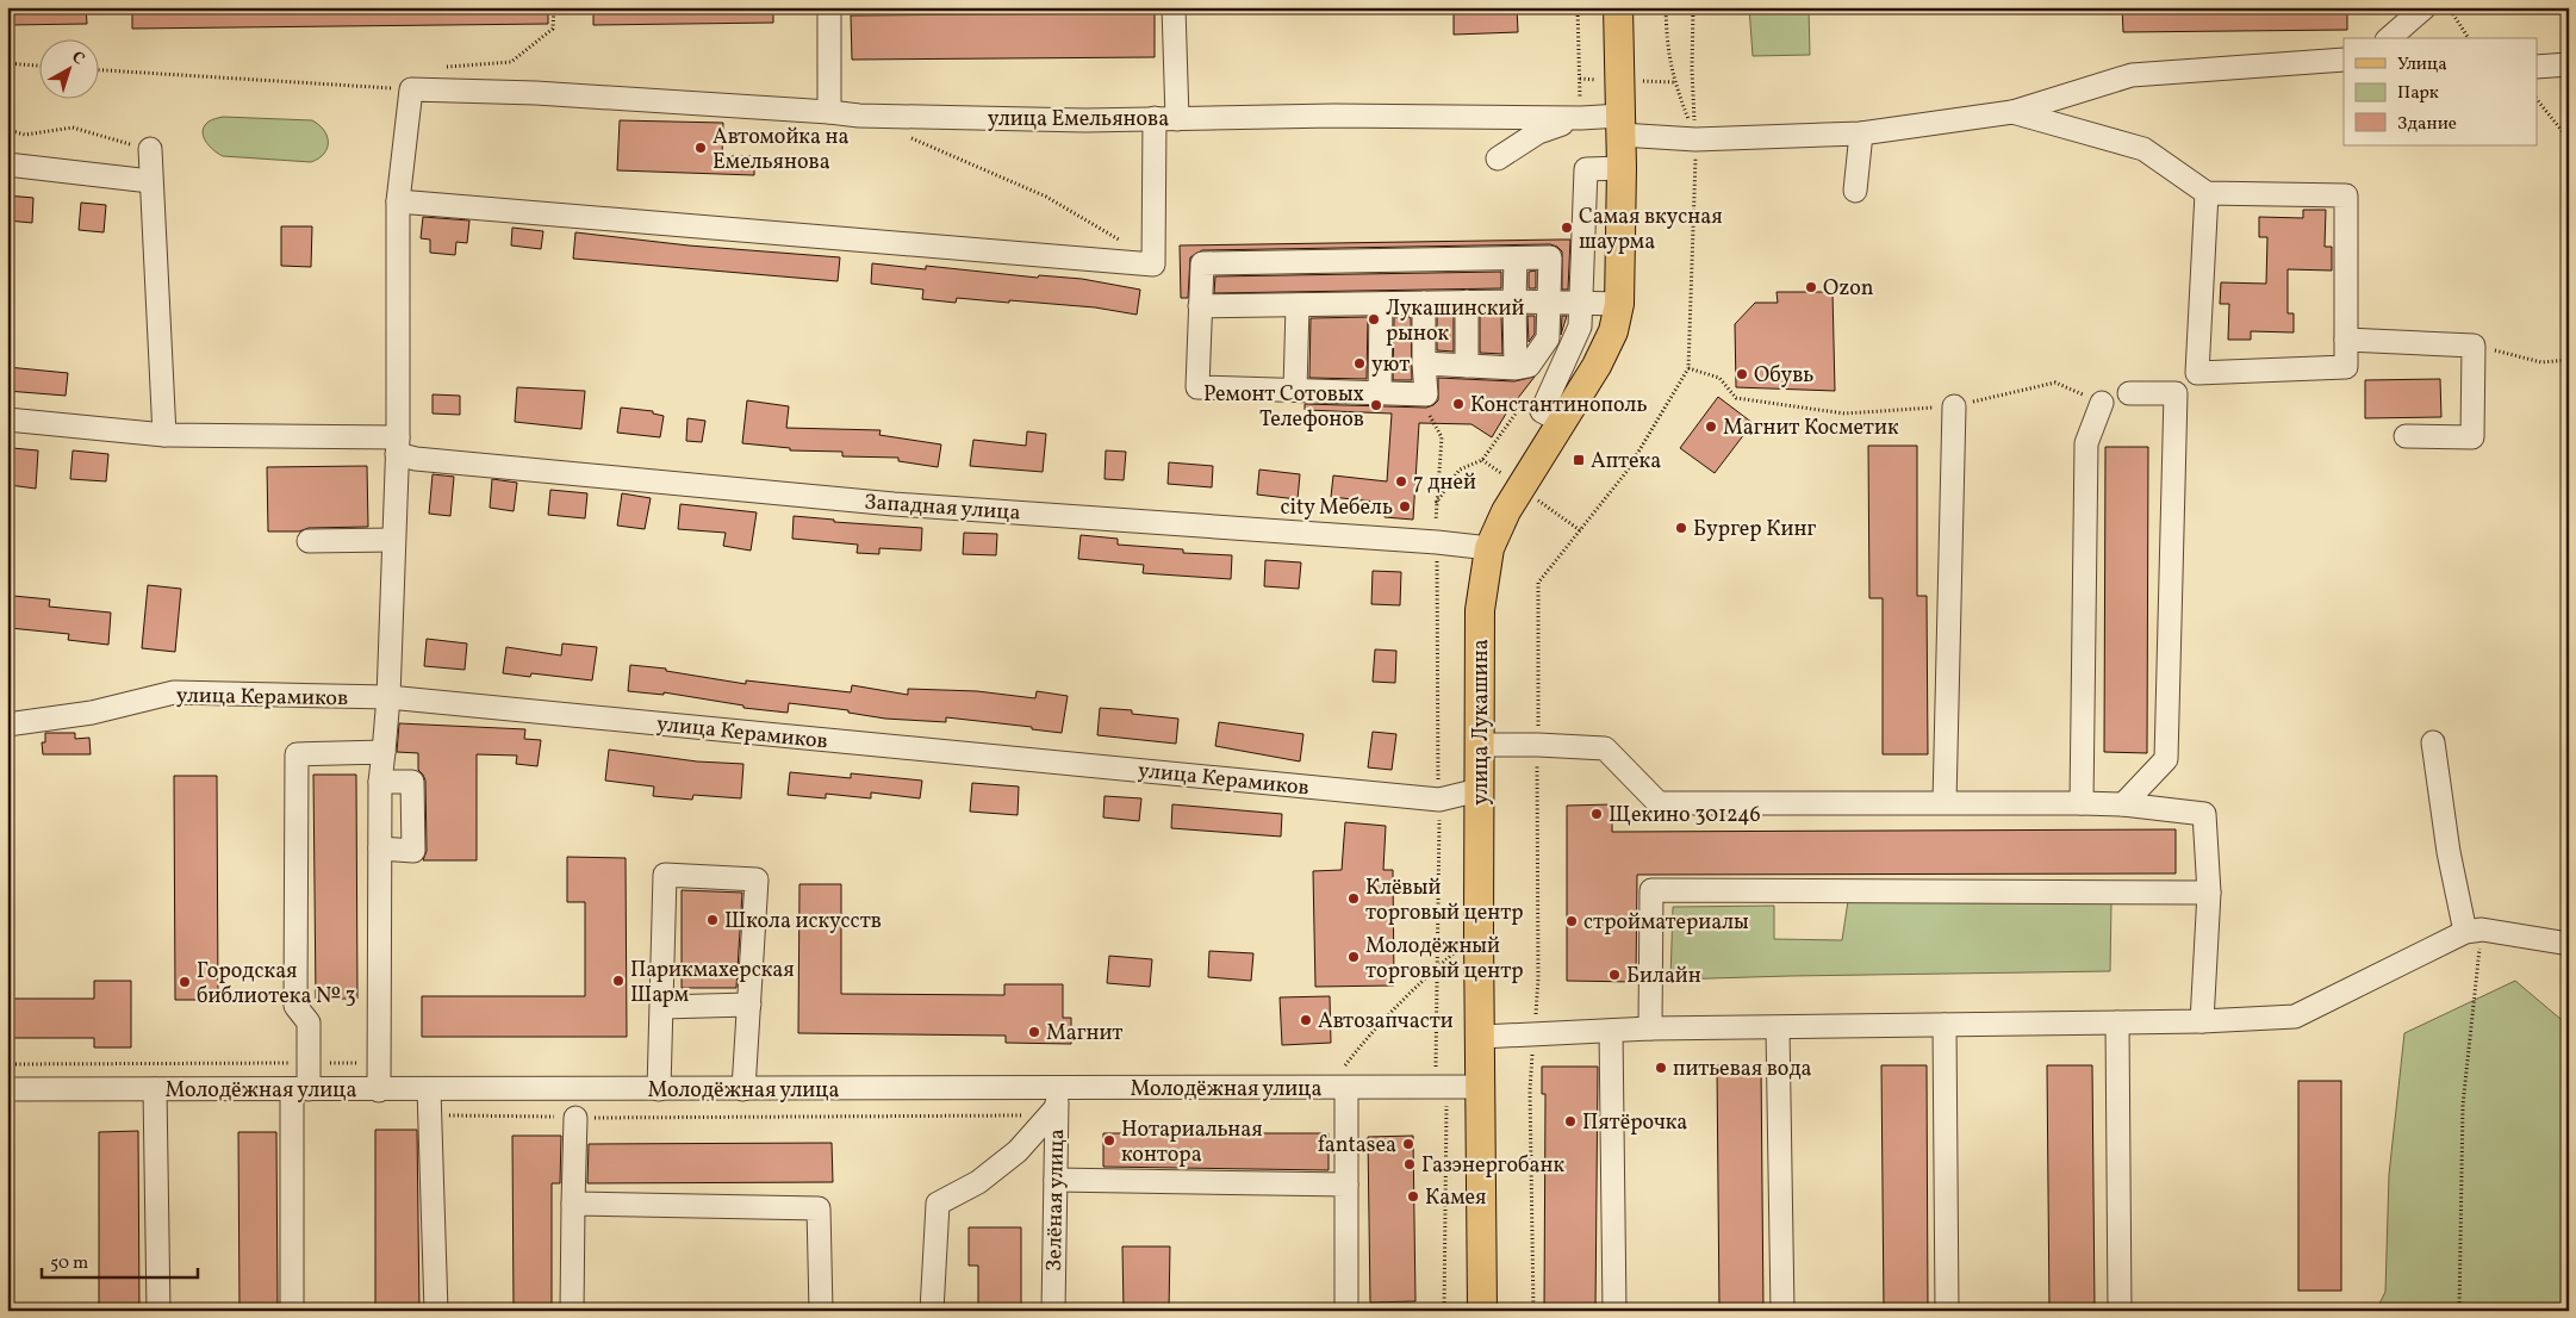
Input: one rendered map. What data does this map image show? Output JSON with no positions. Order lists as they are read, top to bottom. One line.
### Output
{"streets":{"main road":["улица Лукашина"],"street":["улица Емельянова","Западная улица","улица Керамиков","Молодёжная улица","Зелёная улица"]},"crossings":[["улица Емельянова","улица Лукашина"],["Западная улица","улица Лукашина"],["улица Керамиков","улица Лукашина"],["улица Лукашина","Молодёжная улица"],["Молодёжная улица","Зелёная улица"]],"places":{"other":["Автомойка на Емельянова","Самая вкусная шаурма","Ozon","Лукашинский рынок","уют","Обувь","Константинополь","Ремонт Сотовых Телефонов","Магнит Косметик","7 дней","city Мебель","Бургер Кинг","Щекино 301246","Клёвый торговый центр","Школа искусств","стройматериалы","Молодёжный торговый центр","Билайн","Парикмахерская Шарм","Городская библиотека № 3","Автозапчасти","Магнит","питьевая вода","Пятёрочка","Нотариальная контора","fantasea","Газэнергобанк","Камея"],"transit":["Аптека"]},"legend":["Улица","Парк","Здание"],"scale_bar":"50 m","north":"top right"}
